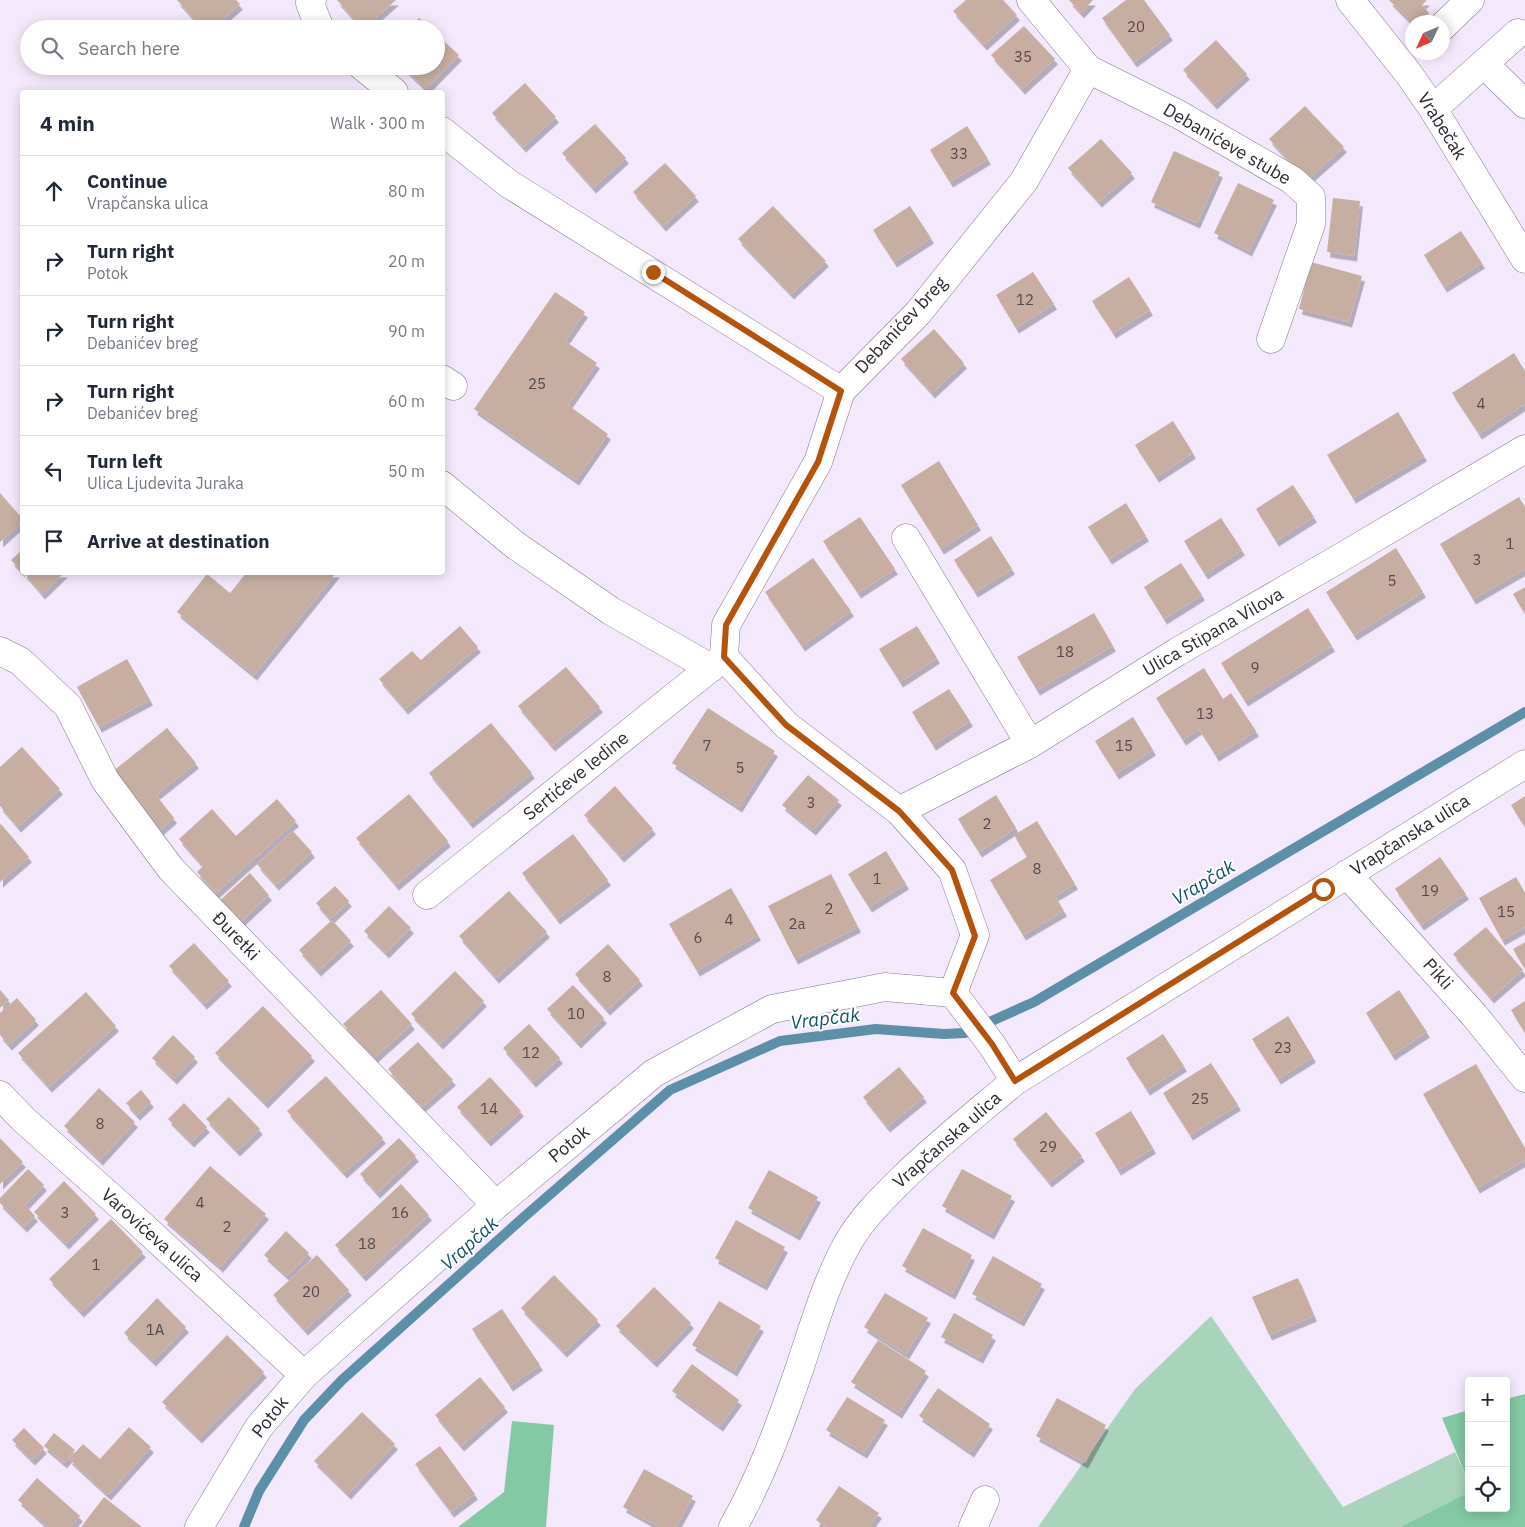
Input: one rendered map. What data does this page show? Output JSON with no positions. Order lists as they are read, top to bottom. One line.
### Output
{"streets":{"street":["Vrabečak","Debanićeve stube","Debanićev breg","Ulica Stipana Vilova","Sertićeve ledine","Vrapčanska ulica","Đuretki","Pikli","Potok","Varovićeva ulica"]},"crossings":[["Debanićeve stube","Debanićev breg"],["Debanićev breg","Sertićeve ledine"],["Vrapčanska ulica","Pikli"],["Đuretki","Potok"],["Potok","Varovićeva ulica"]],"water":["Vrapčak"],"house_numbers":["20","35","33","12","25","4","1","3","5","18","9","13","7","15","5","3","2","8","1","19","2","15","4","2a","6","8","10","23","12","25","14","8","29","4","3","16","2","18","1","20","1A"],"north":"bottom left","page":{"search":"Search here","heading":["4 min","Walk · 300 m"],"list":[["Continue","Vrapčanska ulica","80 m"],["Turn right","Potok","20 m"],["Turn right","Debanićev breg","90 m"],["Turn right","Debanićev breg","60 m"],["Turn left","Ulica Ljudevita Juraka","50 m"],"Arrive at destination"],"map_buttons":["+","−"]}}
